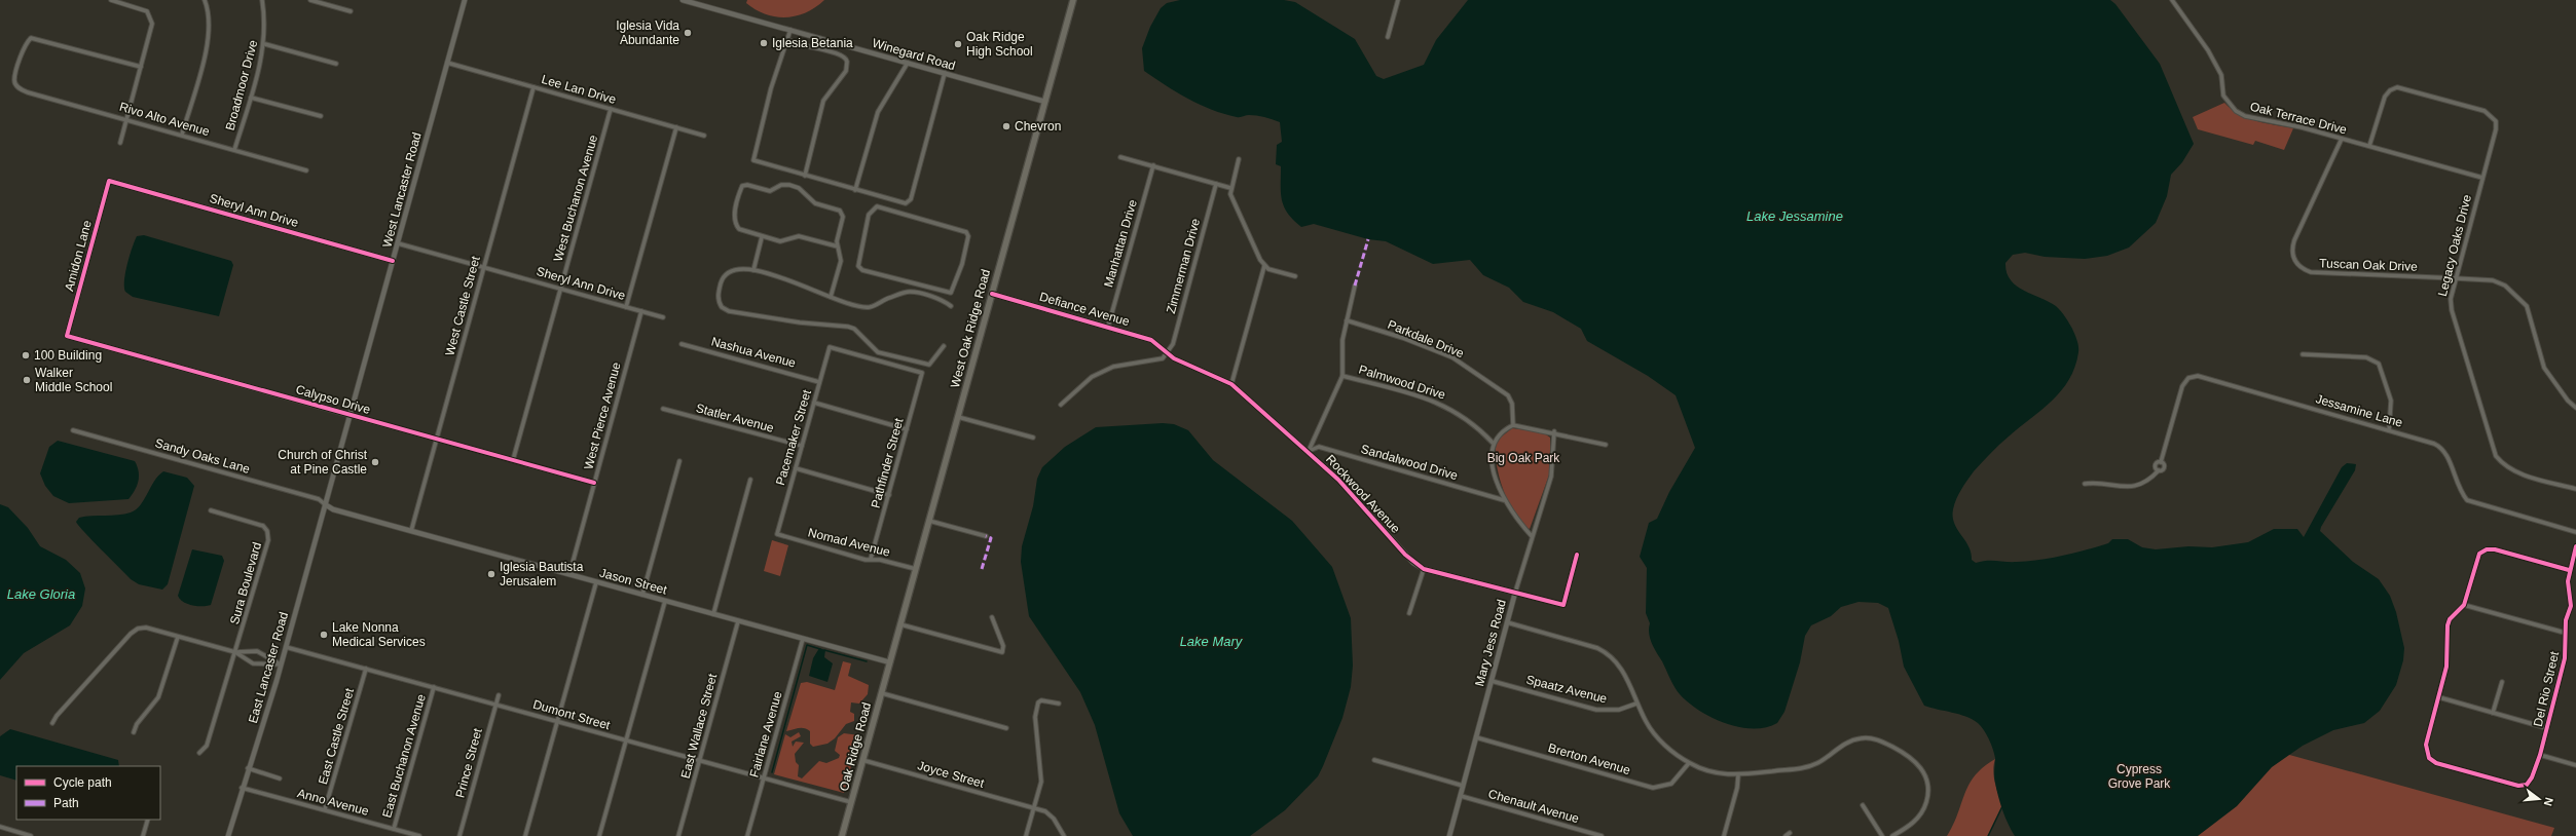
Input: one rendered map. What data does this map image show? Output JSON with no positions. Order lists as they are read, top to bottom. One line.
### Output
{"streets":{"main road":["West Oak Ridge Road","Oak Ridge Road"],"street":["Winegard Road","Broadmoor Drive","Lee Lan Drive","Oak Terrace Drive","Rivo Alto Avenue","West Lancaster Road","West Buchanon Avenue","Sheryl Ann Drive","Manhattan Drive","Legacy Oaks Drive","Amidon Lane","Tuscan Oak Drive","Zimmerman Drive","West Castle Street","Defiance Avenue","Parkdale Drive","Nashua Avenue","Palmwood Drive","Calypso Drive","Jessamine Lane","West Pierce Avenue","Statler Avenue","Pacemaker Street","Sandy Oaks Lane","Sandalwood Drive","Pathfinder Street","Rockwood Avenue","Nomad Avenue","Jason Street","Sura Boulevard","Mary Jess Road","East Lancaster Road","Spaatz Avenue","Del Rio Street","Dumont Street","East Wallace Street","Fairlane Avenue","East Castle Street","East Buchanon Avenue","Brerton Avenue","Prince Street","Joyce Street","Anno Avenue","Chenault Avenue"]},"crossings":[["Winegard Road","West Oak Ridge Road"],["Broadmoor Drive","Rivo Alto Avenue"],["Lee Lan Drive","West Lancaster Road"],["Lee Lan Drive","West Buchanon Avenue"],["Lee Lan Drive","West Castle Street"],["Oak Terrace Drive","Legacy Oaks Drive"],["Oak Terrace Drive","Tuscan Oak Drive"],["West Lancaster Road","Sheryl Ann Drive"],["West Lancaster Road","Calypso Drive"],["West Lancaster Road","Sandy Oaks Lane"],["West Lancaster Road","Jason Street"],["West Lancaster Road","East Lancaster Road"],["West Buchanon Avenue","Sheryl Ann Drive"],["West Buchanon Avenue","Calypso Drive"],["Sheryl Ann Drive","Amidon Lane"],["Sheryl Ann Drive","West Castle Street"],["Sheryl Ann Drive","West Pierce Avenue"],["Manhattan Drive","Defiance Avenue"],["Legacy Oaks Drive","Tuscan Oak Drive"],["Amidon Lane","Calypso Drive"],["Zimmerman Drive","Defiance Avenue"],["Zimmerman Drive","Rockwood Avenue"],["West Castle Street","Calypso Drive"],["West Castle Street","Jason Street"],["Defiance Avenue","West Oak Ridge Road"],["Defiance Avenue","Rockwood Avenue"],["West Oak Ridge Road","Nomad Avenue"],["West Oak Ridge Road","Jason Street"],["West Oak Ridge Road","Oak Ridge Road"],["Nashua Avenue","Pacemaker Street"],["Calypso Drive","West Pierce Avenue"],["West Pierce Avenue","Jason Street"],["Statler Avenue","Pacemaker Street"],["Pacemaker Street","Pathfinder Street"],["Pacemaker Street","Nomad Avenue"],["Sandy Oaks Lane","Jason Street"],["Sandy Oaks Lane","East Lancaster Road"],["Sandalwood Drive","Rockwood Avenue"],["Pathfinder Street","Nomad Avenue"],["Rockwood Avenue","Mary Jess Road"],["Jason Street","East Lancaster Road"],["Jason Street","East Wallace Street"],["Jason Street","Fairlane Avenue"],["Jason Street","Oak Ridge Road"],["Mary Jess Road","Spaatz Avenue"],["Mary Jess Road","Brerton Avenue"],["Mary Jess Road","Chenault Avenue"],["East Lancaster Road","Dumont Street"],["East Lancaster Road","Anno Avenue"],["Dumont Street","East Wallace Street"],["Dumont Street","Fairlane Avenue"],["Dumont Street","East Castle Street"],["Dumont Street","Oak Ridge Road"],["Dumont Street","East Buchanon Avenue"],["Dumont Street","Prince Street"],["East Castle Street","Anno Avenue"],["Oak Ridge Road","Joyce Street"],["East Buchanon Avenue","Anno Avenue"]],"water":["Lake Jessamine","Lake Gloria","Lake Mary"],"parks":["Big Oak Park","Cypress Grove Park"],"places":["Iglesia Vida Abundante","Iglesia Betania","Oak Ridge High School","Chevron","100 Building","Walker Middle School","Church of Christ at Pine Castle","Iglesia Bautista Jerusalem","Lake Nonna Medical Services"],"legend":["Cycle path","Path"],"north":"right"}
